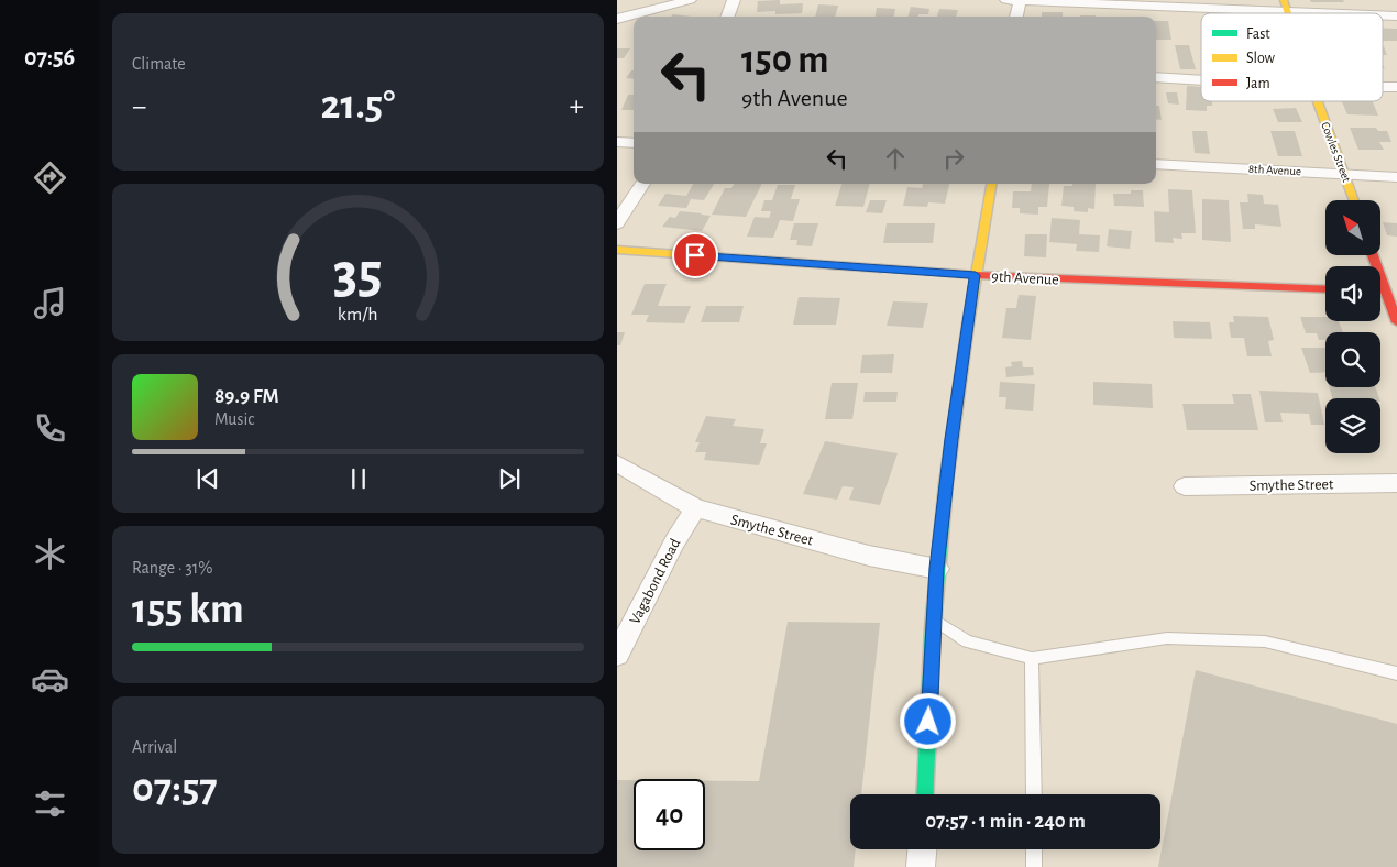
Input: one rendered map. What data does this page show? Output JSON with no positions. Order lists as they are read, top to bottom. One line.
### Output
{"streets":{"street":["Cowles Street","8th Avenue","9th Avenue","Smythe Street","Vagabond Road"]},"crossings":[["Cowles Street","8th Avenue"],["Smythe Street","Vagabond Road"]],"legend":["Fast","Slow","Jam"],"north":"top left","page":{"tabs":"07:56","tile":["Climate",["Range · 31%","155 km"],["Arrival","07:57"]],"turn":["150 m","9th Avenue"],"heat":["−","21.5°","+"],"song":["89.9 FM","Music"],"limit":"40","trip":"07:57 · 1 min · 240 m","gauge":["35","km/h"]}}
